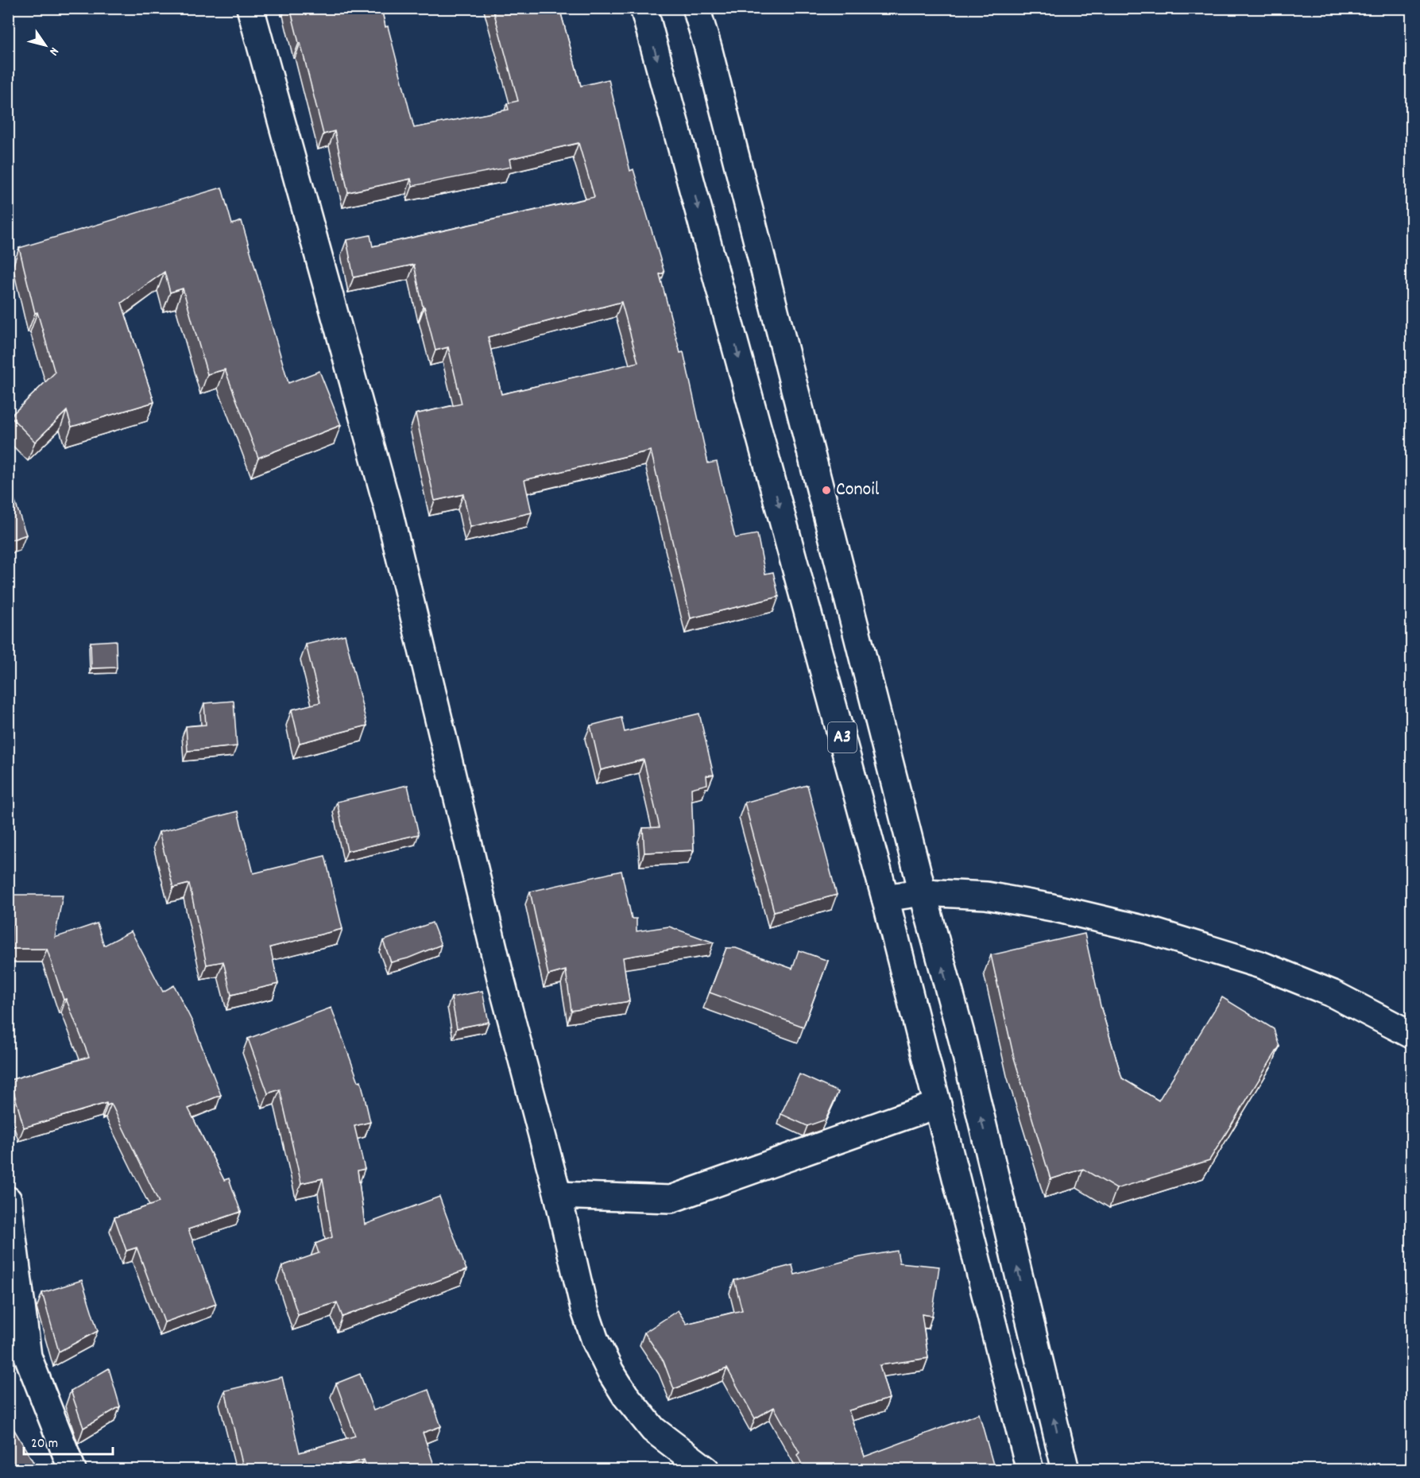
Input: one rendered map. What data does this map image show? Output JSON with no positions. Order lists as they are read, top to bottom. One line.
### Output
{"streets":{"main road":["A3"]},"places":["Conoil"],"scale_bar":"20 m","north":"bottom right"}
